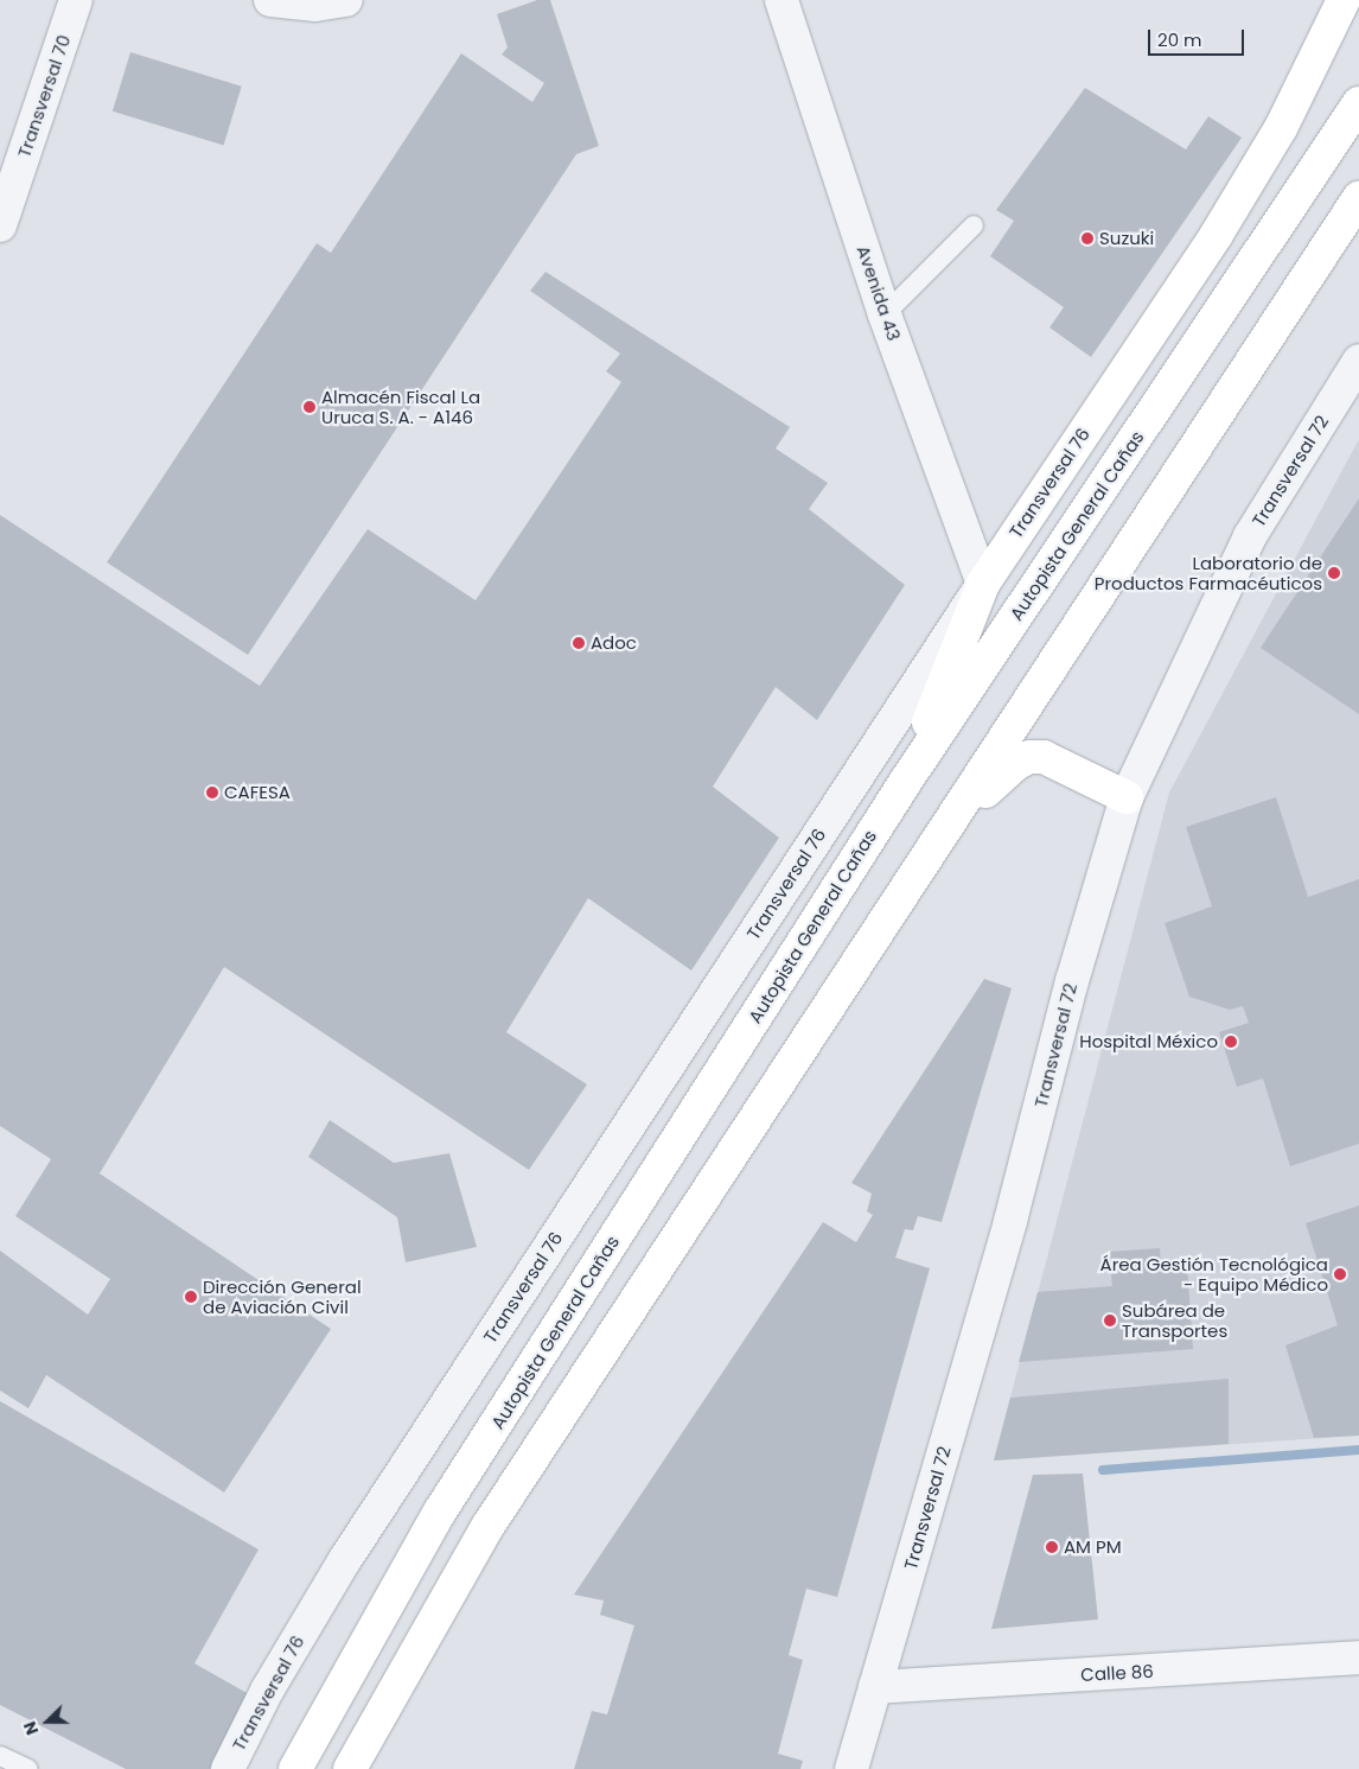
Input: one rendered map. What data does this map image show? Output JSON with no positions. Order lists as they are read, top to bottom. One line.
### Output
{"streets":{"main road":["Transversal 76","Autopista General Cañas"],"street":["Transversal 70","Avenida 43","Transversal 72","Calle 86"]},"crossings":[["Avenida 43","Transversal 76"],["Transversal 72","Calle 86"]],"places":["Suzuki","Almacén Fiscal La Uruca S. A. - A146","Laboratorio de Productos Farmacéuticos","Adoc","CAFESA","Hospital México","Área Gestión Tecnológica - Equipo Médico","Dirección General de Aviación Civil","Subárea de Transportes","AM PM"],"scale_bar":"20 m","north":"left"}
